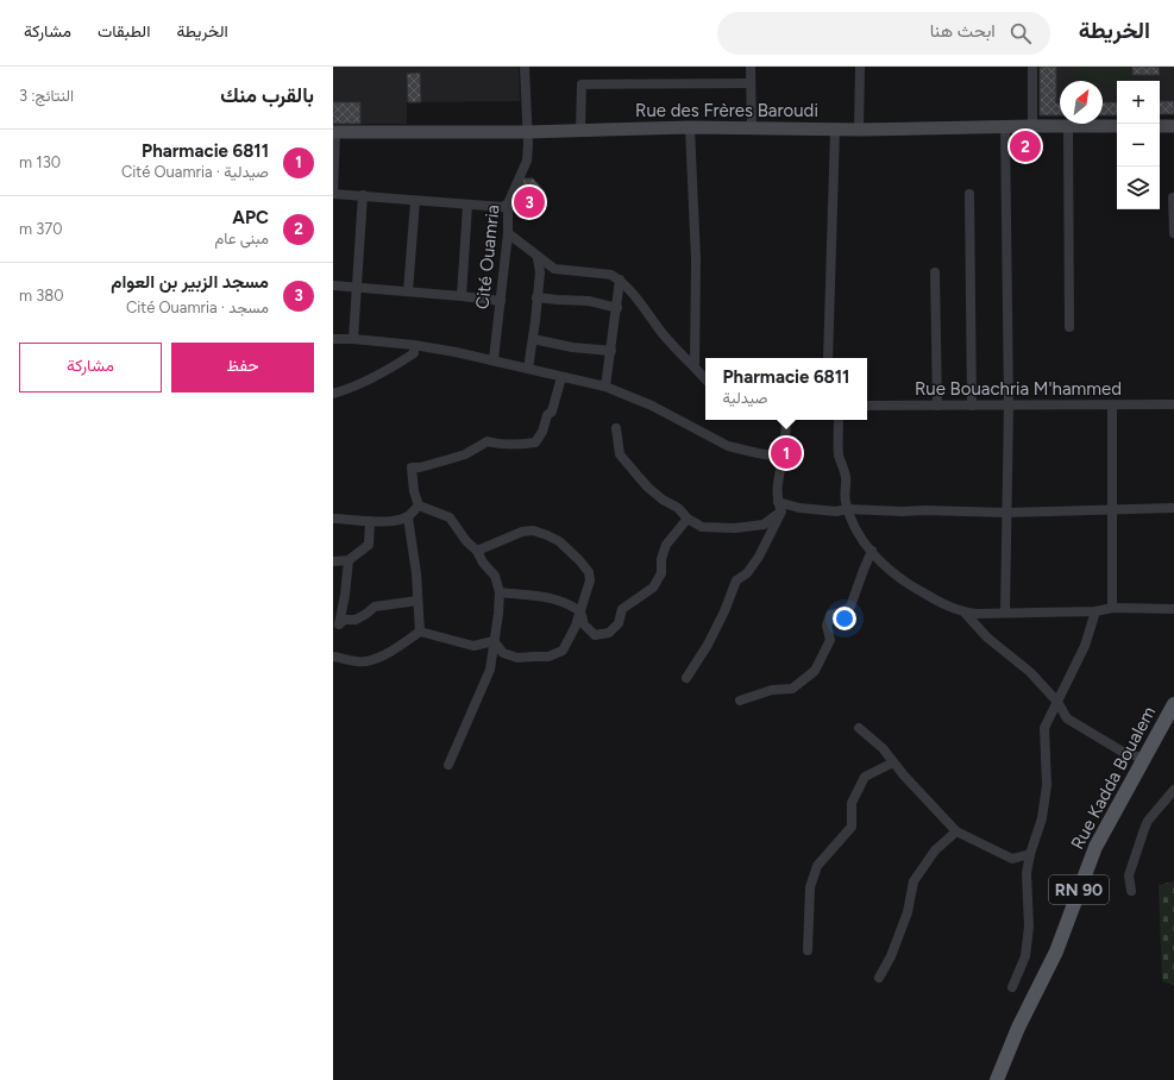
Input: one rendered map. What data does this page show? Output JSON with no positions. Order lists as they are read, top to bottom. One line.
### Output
{"streets":{"main road":["Rue Kadda Boualem","RN 90"],"street":["Rue des Frères Baroudi","Cité Ouamria","Rue Bouachria M'hammed"]},"crossings":[["Rue des Frères Baroudi","Cité Ouamria"]],"north":"top right","page":{"header":"الخريطة","search":"ابحث هنا","nav":["الخريطة","الطبقات","مشاركة"],"heading":["بالقرب منك","النتائج: 3"],"map_buttons":["+","−"],"pins":["2","3","1"],"list":[{"mark":"1","name":"Pharmacie 6811","note":"صيدلية · Cité Ouamria","value":"130 m"},{"mark":"2","name":"APC","note":"مبنى عام","value":"370 m"},{"mark":"3","name":"مسجد الزبير بن العوام","note":"مسجد · Cité Ouamria","value":"380 m"}],"buttons":["حفظ","مشاركة"],"popup":["Pharmacie 6811","صيدلية"]}}
